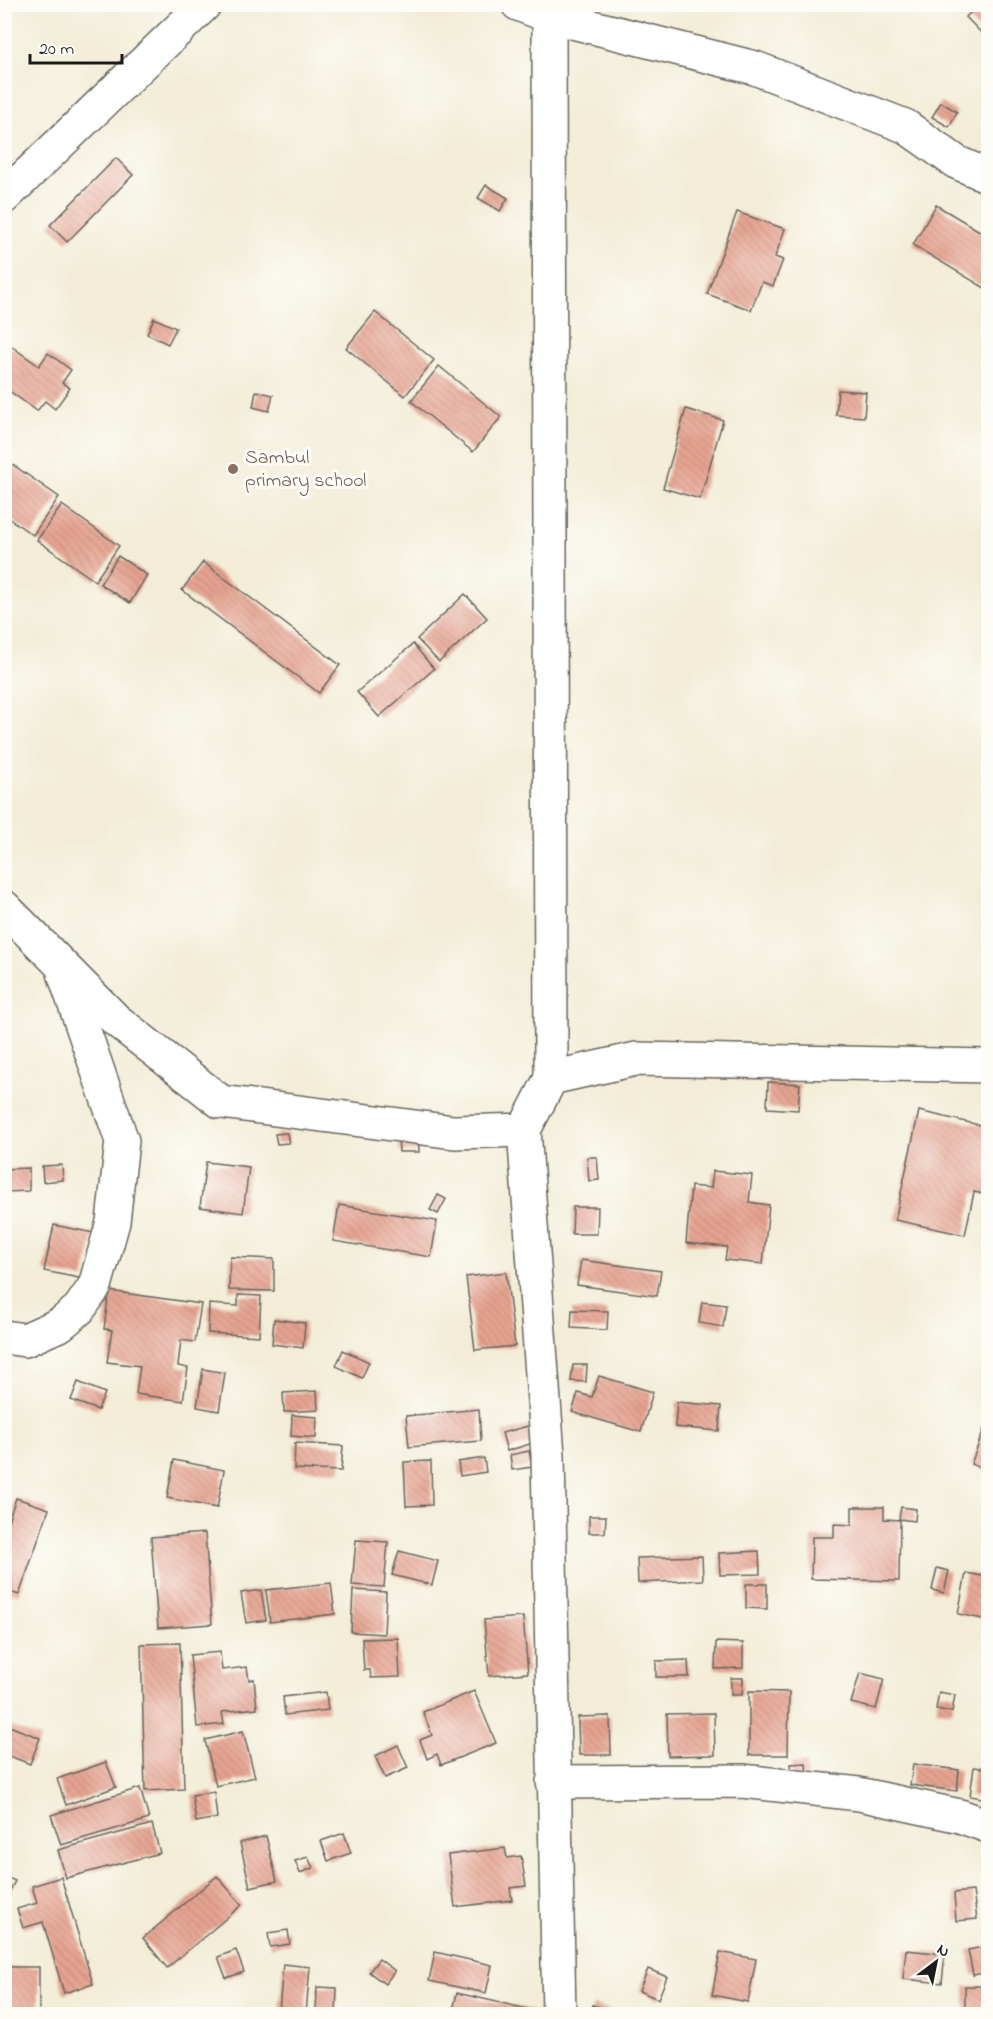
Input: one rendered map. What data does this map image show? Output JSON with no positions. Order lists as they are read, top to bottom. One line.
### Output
{"places":["Sambul primary school"],"scale_bar":"20 m","north":"top right"}
